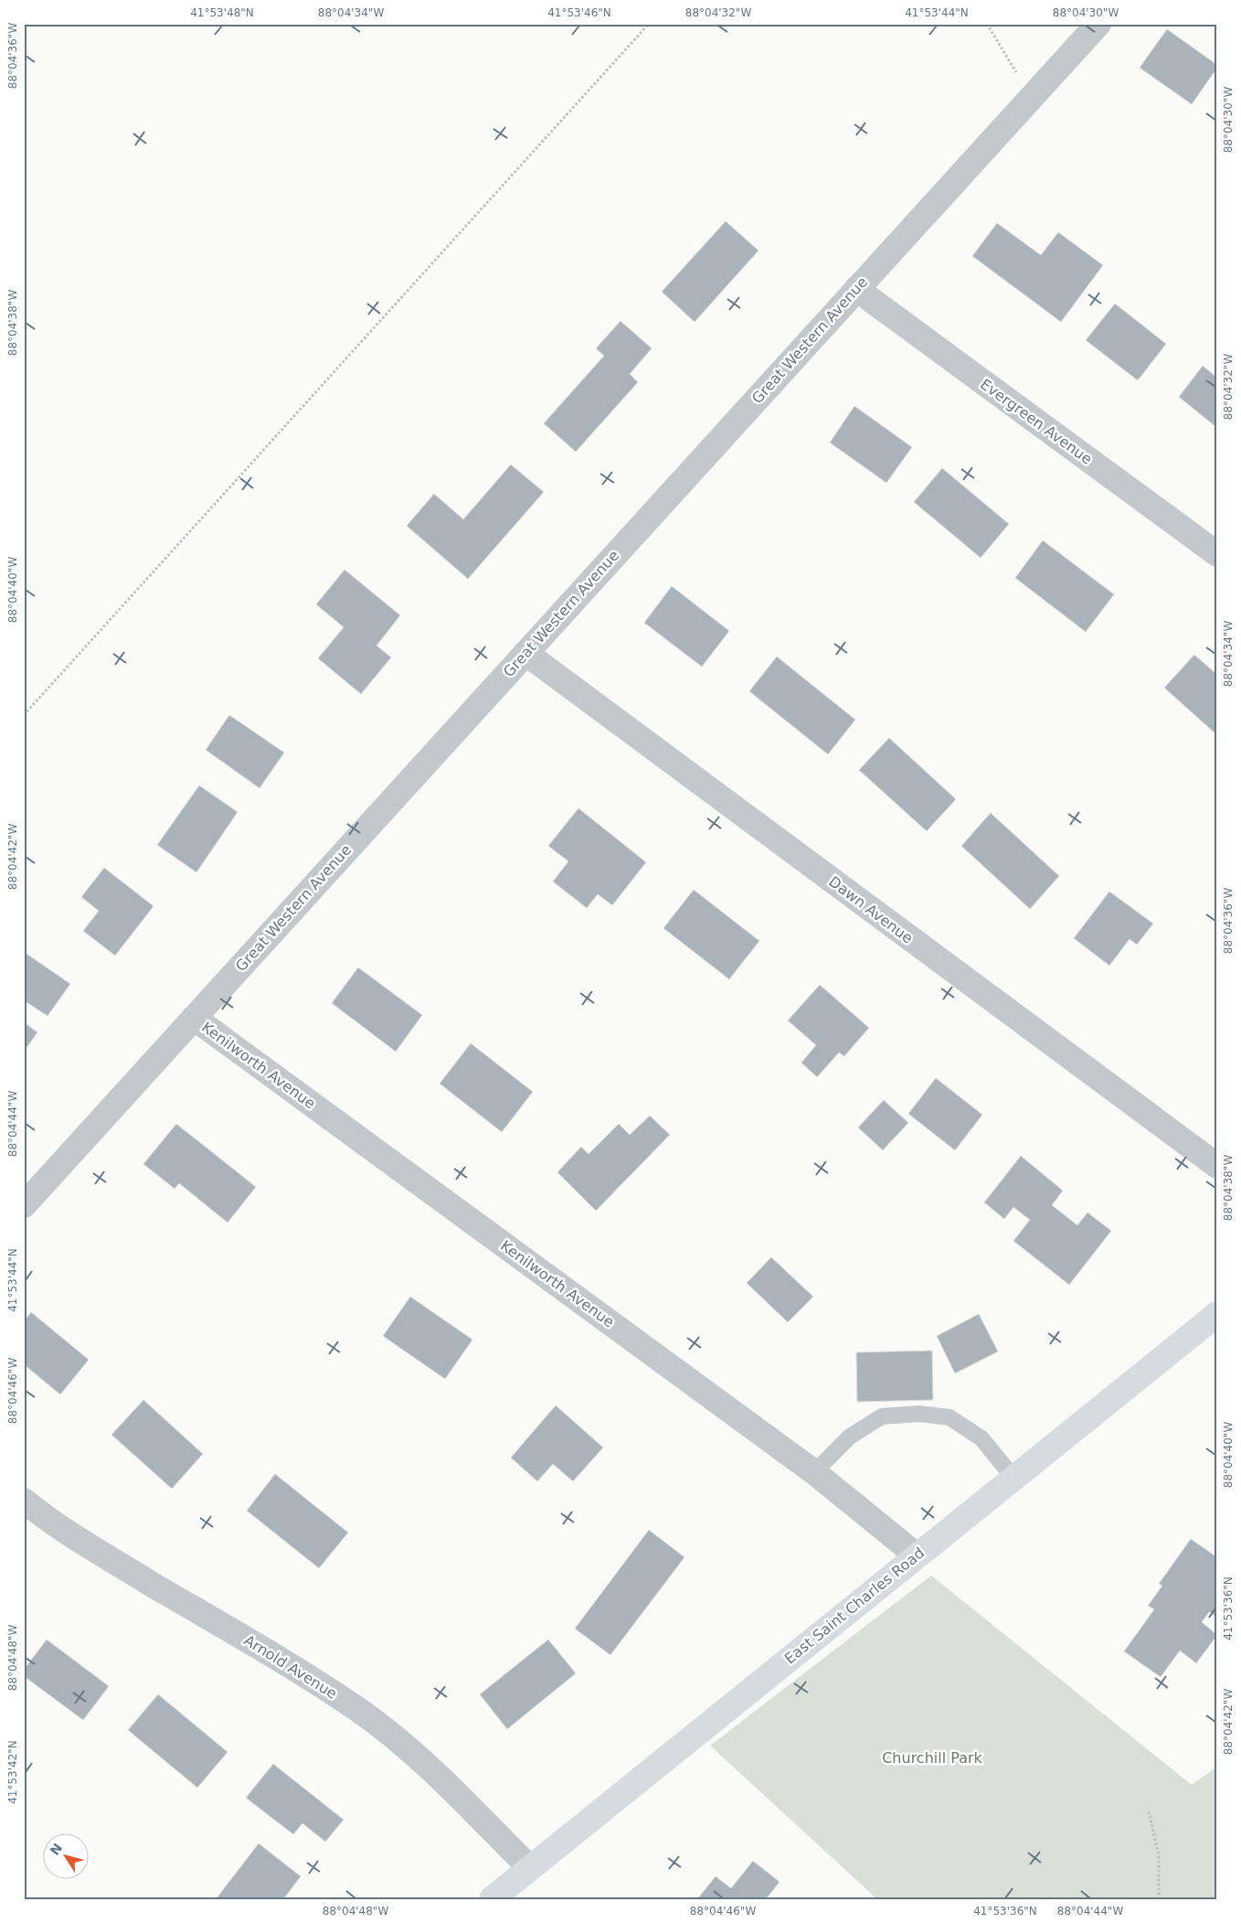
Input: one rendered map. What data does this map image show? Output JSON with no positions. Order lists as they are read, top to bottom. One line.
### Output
{"streets":{"street":["Great Western Avenue","Evergreen Avenue","Dawn Avenue","Kenilworth Avenue","East Saint Charles Road","Arnold Avenue"]},"crossings":[["Great Western Avenue","Evergreen Avenue"],["Great Western Avenue","Dawn Avenue"],["Great Western Avenue","Kenilworth Avenue"],["Kenilworth Avenue","East Saint Charles Road"],["East Saint Charles Road","Arnold Avenue"]],"parks":["Churchill Park"],"north":"top left","coordinates":["41°53'48\"N","88°04'34\"W","41°53'46\"N","88°04'32\"W","41°53'44\"N","88°04'30\"W","88°04'36\"W","88°04'38\"W","88°04'40\"W","88°04'42\"W","88°04'44\"W","88°04'46\"W","41°53'36\"N","88°04'48\"W","41°53'42\"N"]}
